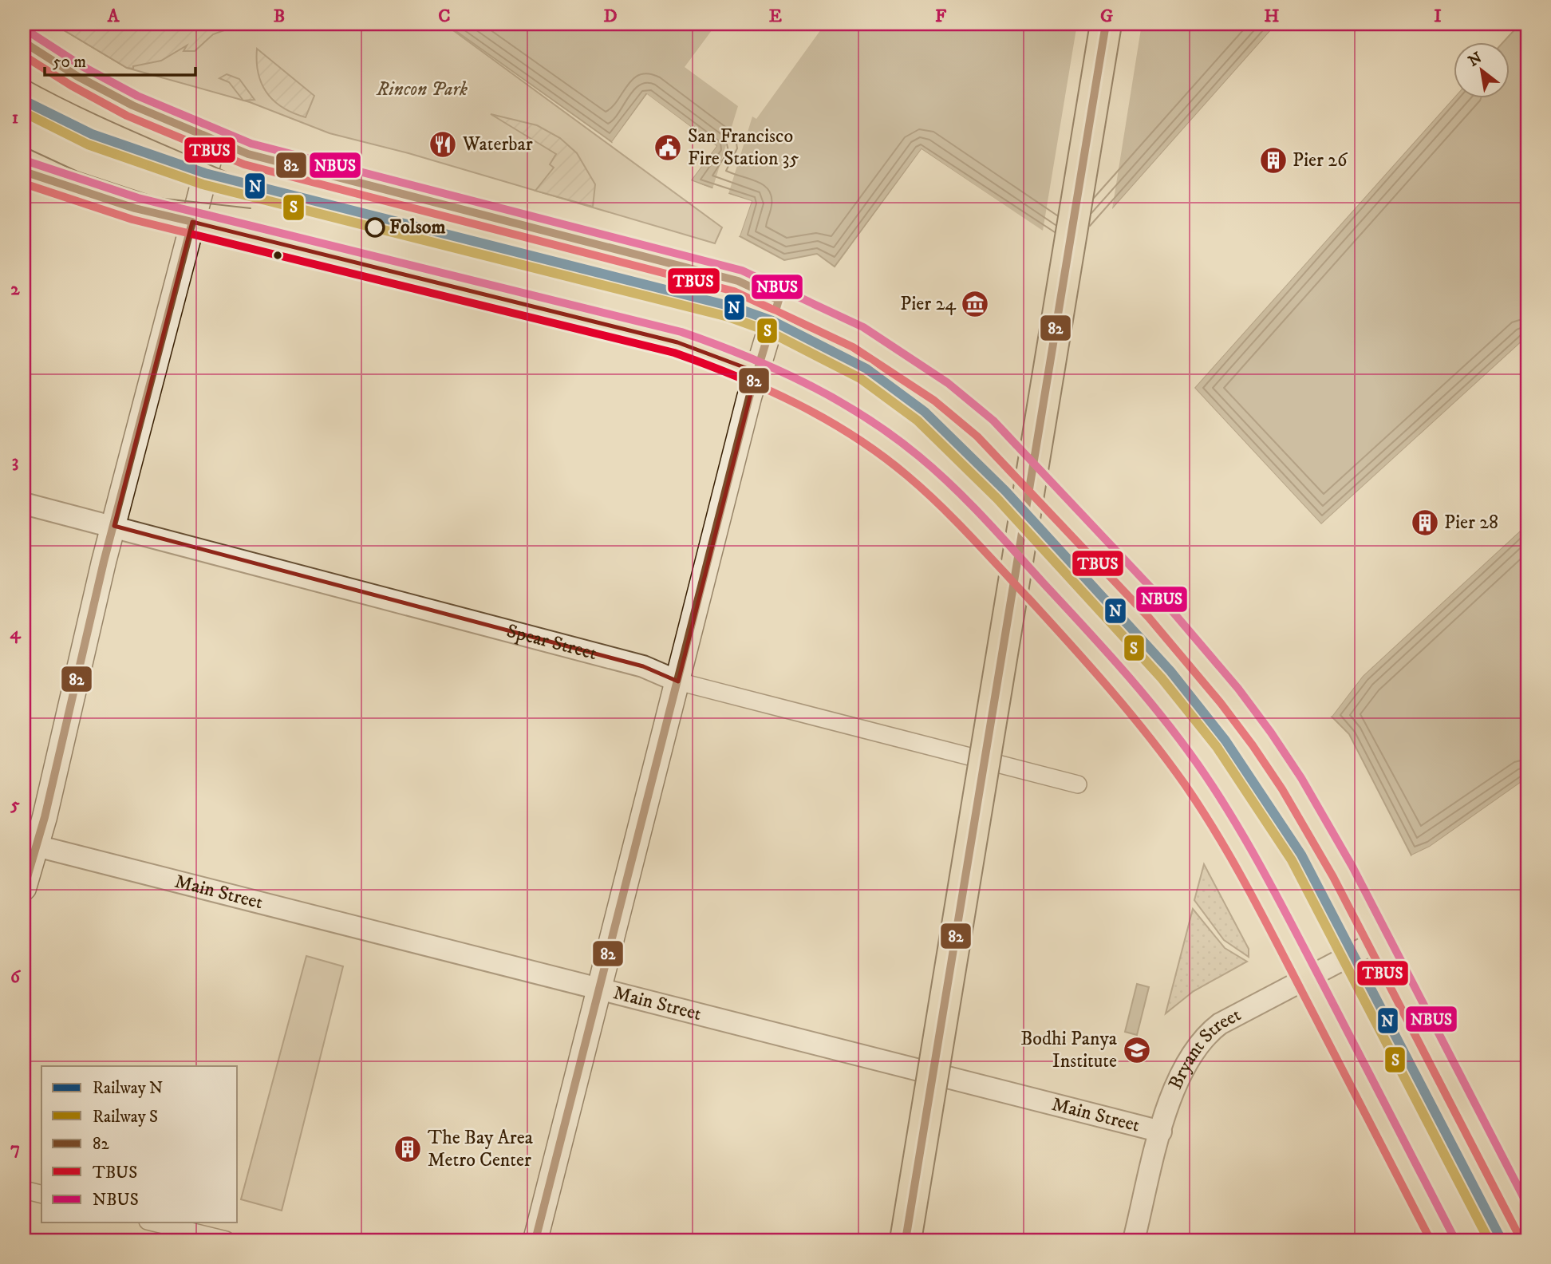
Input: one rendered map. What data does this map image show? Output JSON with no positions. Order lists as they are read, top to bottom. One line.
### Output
{"streets":{"street":["Spear Street","Main Street","Bryant Street"]},"crossings":[["Main Street","Bryant Street"]],"parks":["Rincon Park"],"places":{"restaurant":["Waterbar"],"public building":["San Francisco Fire Station 35"],"building":["Pier 26","Pier 28","The Bay Area Metro Center"],"other":["Folsom"],"museum":["Pier 24"],"school or university":["Bodhi Panya Institute"]},"lines":["transit line 82","transit line NBUS","transit line TBUS","rail line N","rail line S"],"legend":["Railway N","Railway S","82","TBUS","NBUS"],"scale_bar":"50 m","north":"top left","grid":{"columns":["A","B","C","D","E","F","G","H","I"],"rows":["1","2","3","4","5","6","7"]}}
